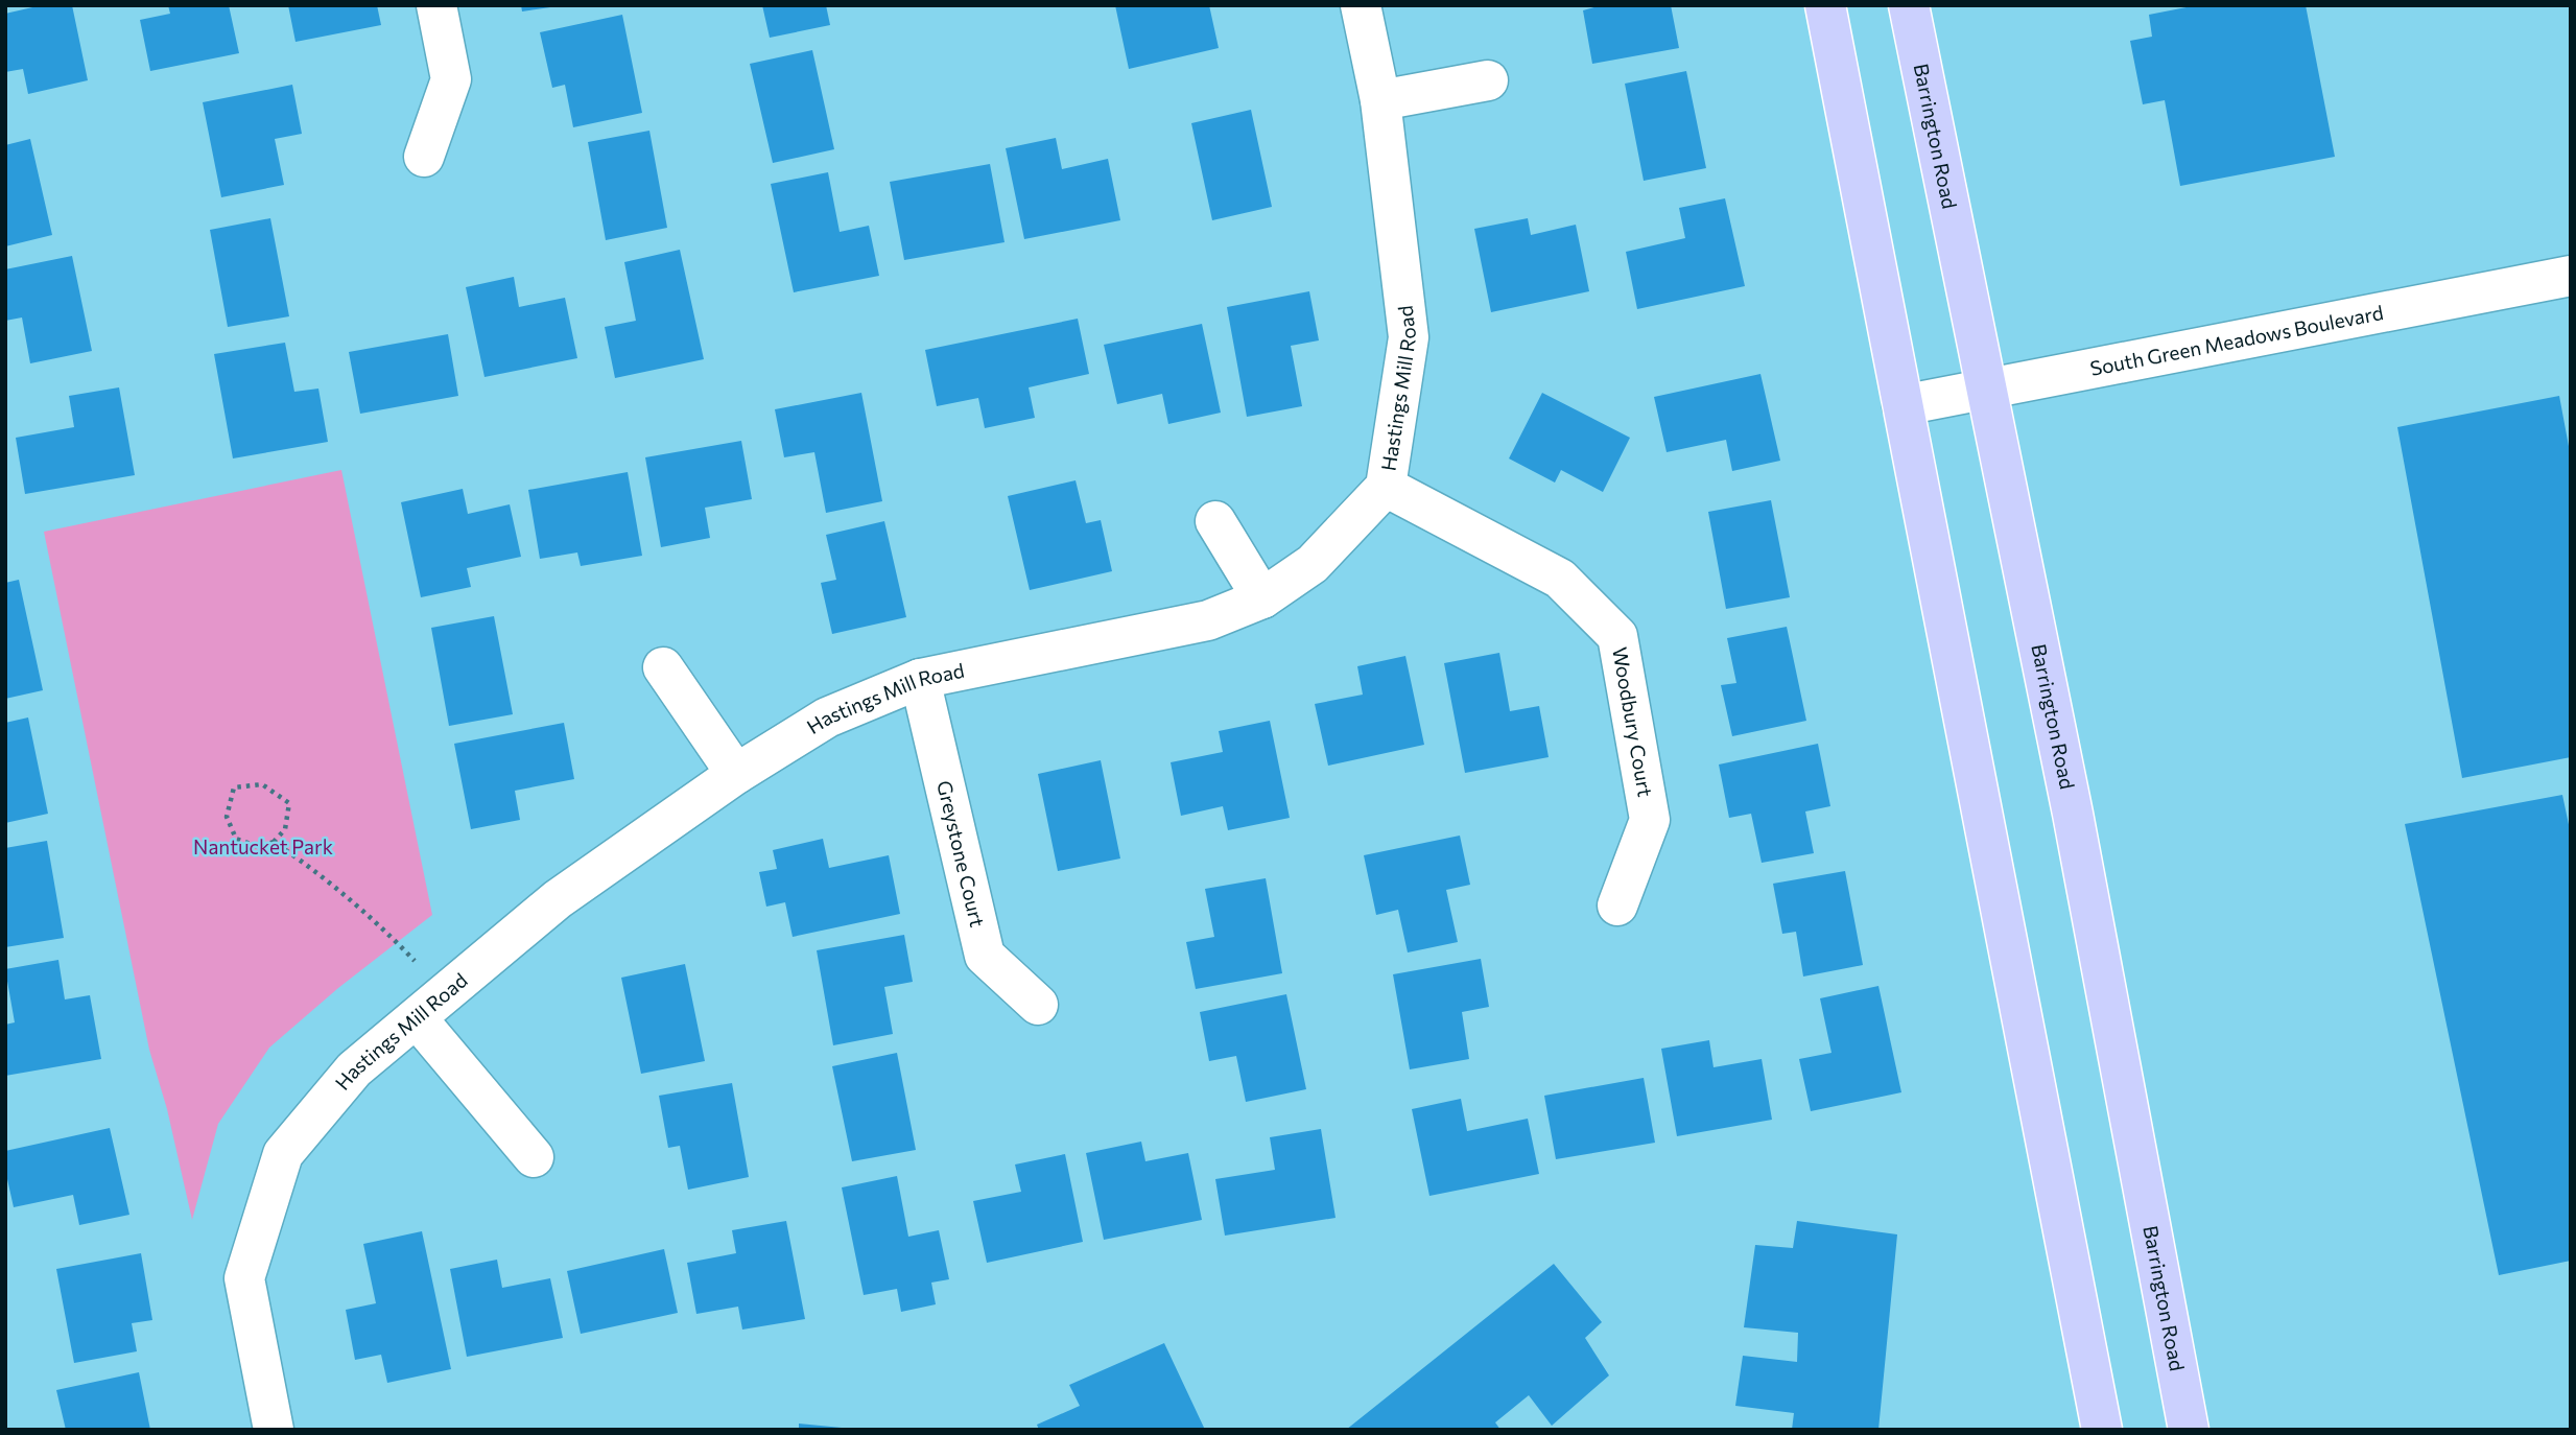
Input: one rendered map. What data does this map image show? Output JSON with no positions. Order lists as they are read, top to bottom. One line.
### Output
{"streets":{"main road":["Barrington Road"],"street":["South Green Meadows Boulevard","Hastings Mill Road","Woodbury Court","Greystone Court"]},"crossings":[["Barrington Road","South Green Meadows Boulevard"],["Hastings Mill Road","Woodbury Court"],["Hastings Mill Road","Greystone Court"]],"parks":["Nantucket Park"]}
